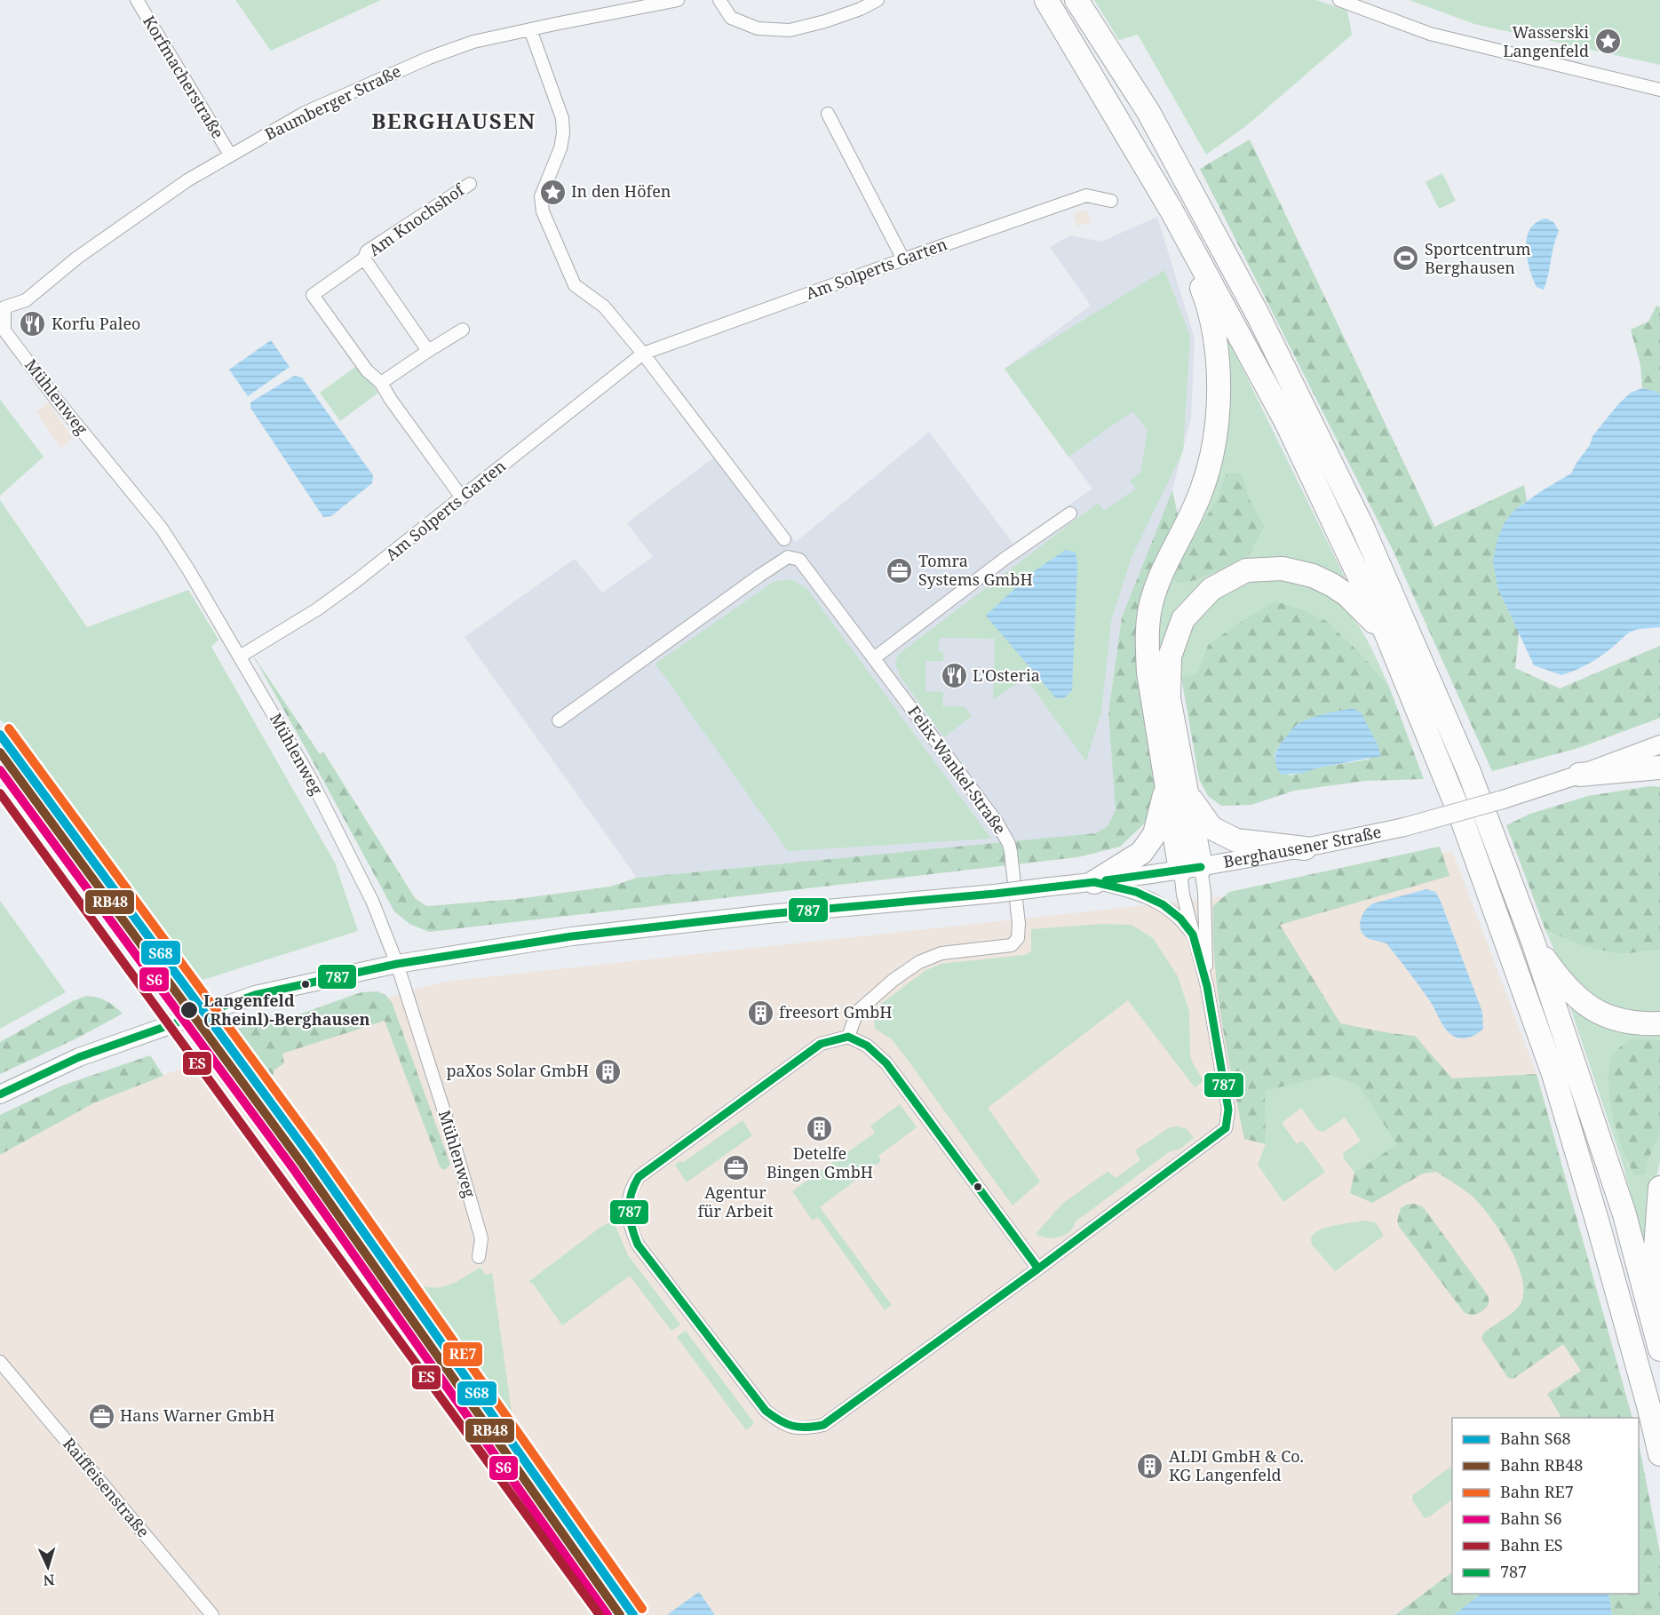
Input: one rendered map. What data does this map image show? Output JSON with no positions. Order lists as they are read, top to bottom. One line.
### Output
{"streets":{"main road":["Berghausener Straße"],"street":["Korfmacherstraße","Baumberger Straße","Am Knochshof","Am Solperts Garten","Mühlenweg","Felix-Wankel-Straße","Raiffeisenstraße"]},"crossings":[["Korfmacherstraße","Baumberger Straße"],["Baumberger Straße","Mühlenweg"],["Am Knochshof","Am Solperts Garten"],["Am Solperts Garten","Mühlenweg"],["Mühlenweg","Berghausener Straße"]],"districts":["BERGHAUSEN"],"places":{"place":["Wasserski Langenfeld","In den Höfen"],"sports":["Sportcentrum Berghausen"],"restaurant":["Korfu Paleo","L'Osteria"],"office":["Tomra Systems GmbH","Agentur für Arbeit","Hans Warner GmbH"],"other":["Langenfeld (Rheinl)-Berghausen"],"building":["freesort GmbH","paXos Solar GmbH","Detelfe Bingen GmbH","ALDI GmbH & Co. KG Langenfeld"]},"lines":["rail line RE7","rail line S68","rail line RB48","rail line S6","rail line ES","transit line 787"],"legend":["Bahn S68","Bahn RB48","Bahn RE7","Bahn S6","Bahn ES","787"],"north":"bottom"}
